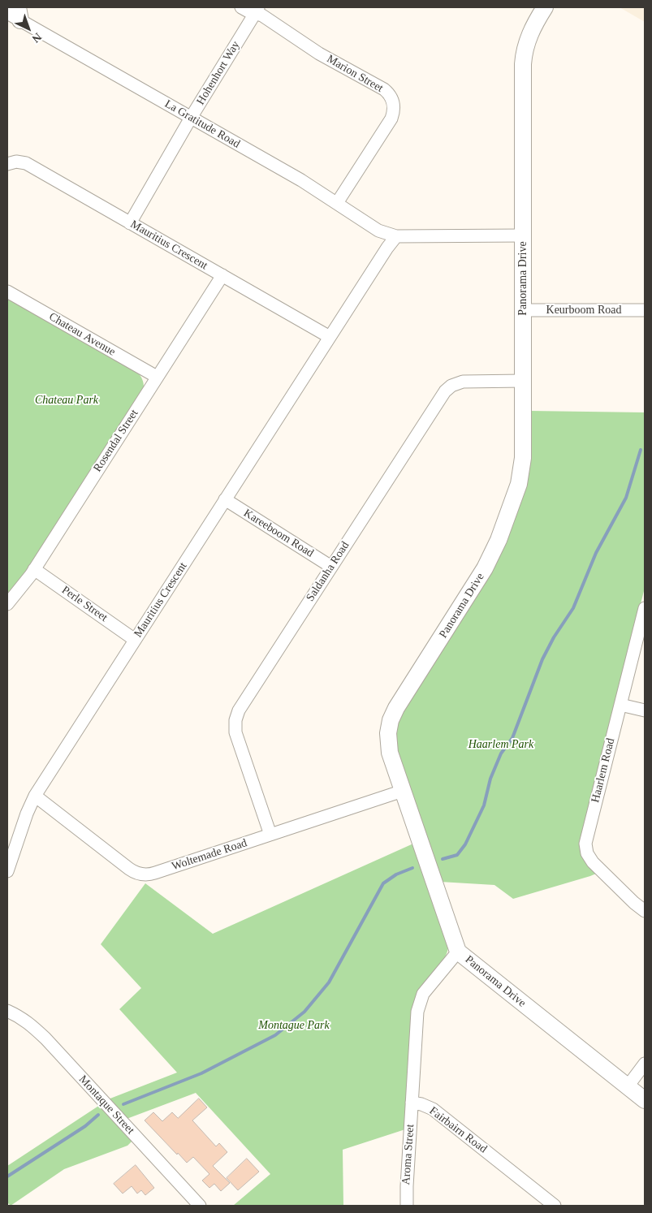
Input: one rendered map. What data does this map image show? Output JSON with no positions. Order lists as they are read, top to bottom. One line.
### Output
{"streets":{"street":["Hohenhort Way","Marion Street","La Gratitude Road","Mauritius Crescent","Panorama Drive","Keurboom Road","Chateau Avenue","Rosendal Street","Kareeboom Road","Saldanha Road","Perle Street","Haarlem Road","Woltemade Road","Montaque Street","Fairbairn Road","Aroma Street"]},"crossings":[["Hohenhort Way","Marion Street"],["Hohenhort Way","La Gratitude Road"],["Hohenhort Way","Mauritius Crescent"],["Marion Street","La Gratitude Road"],["La Gratitude Road","Mauritius Crescent"],["Mauritius Crescent","Rosendal Street"],["Mauritius Crescent","Kareeboom Road"],["Mauritius Crescent","Perle Street"],["Mauritius Crescent","Woltemade Road"],["Panorama Drive","Keurboom Road"],["Panorama Drive","Saldanha Road"],["Panorama Drive","Woltemade Road"],["Chateau Avenue","Rosendal Street"],["Rosendal Street","Perle Street"],["Kareeboom Road","Saldanha Road"],["Saldanha Road","Woltemade Road"],["Fairbairn Road","Aroma Street"]],"parks":["Chateau Park","Haarlem Park","Montague Park"],"north":"bottom right"}
